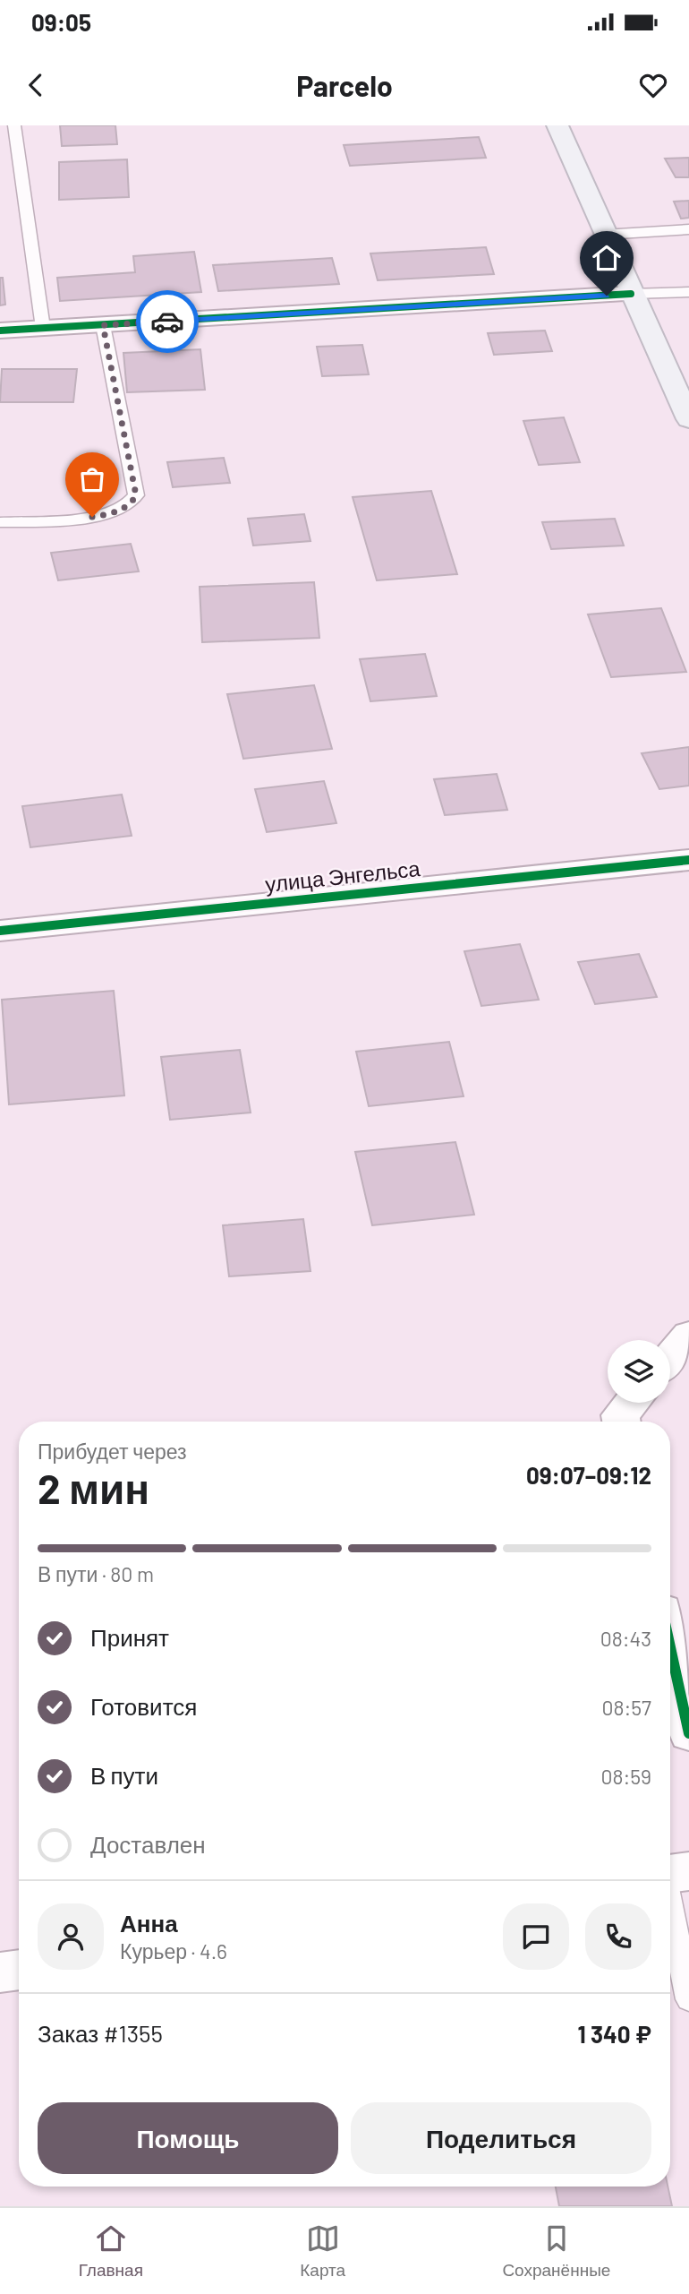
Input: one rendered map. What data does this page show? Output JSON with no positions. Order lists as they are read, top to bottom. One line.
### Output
{"streets":{"street":["улица Энгельса"]},"page":{"status":"09:05","header":"Parcelo","heading":["2 мин","Прибудет через","09:07–09:12"],"panel":["Анна","Курьер · 4.6","Заказ #1355","1 340 ₽"],"bar":"В пути · 80 m","list":[["Принят","08:43"],["Готовится","08:57"],["В пути","08:59"],"Доставлен"],"buttons":["Помощь","Поделиться"],"tabs":["Главная","Карта","Сохранённые"]}}
